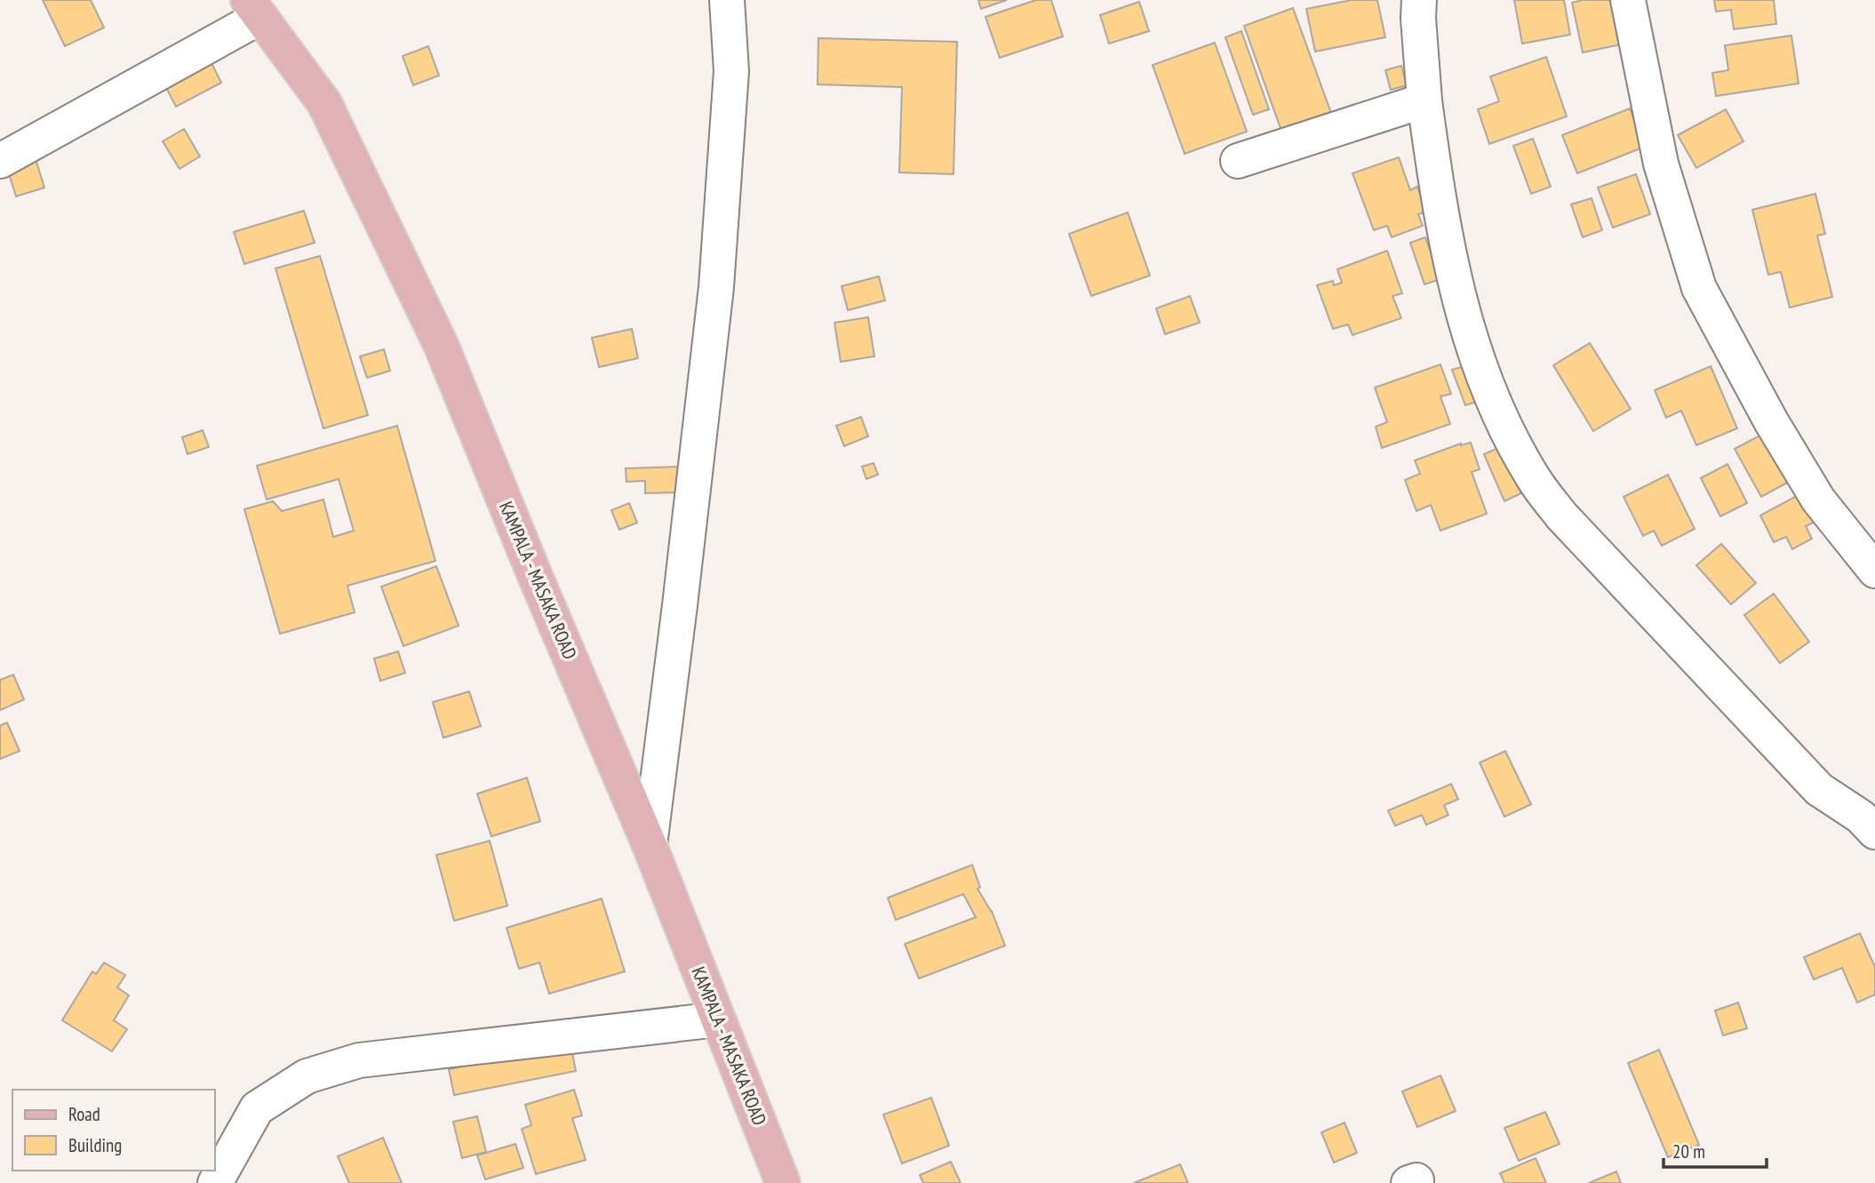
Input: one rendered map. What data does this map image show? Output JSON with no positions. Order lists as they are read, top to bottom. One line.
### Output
{"streets":{"main road":["KAMPALA - MASAKA ROAD"]},"legend":["Road","Building"],"scale_bar":"20 m"}
